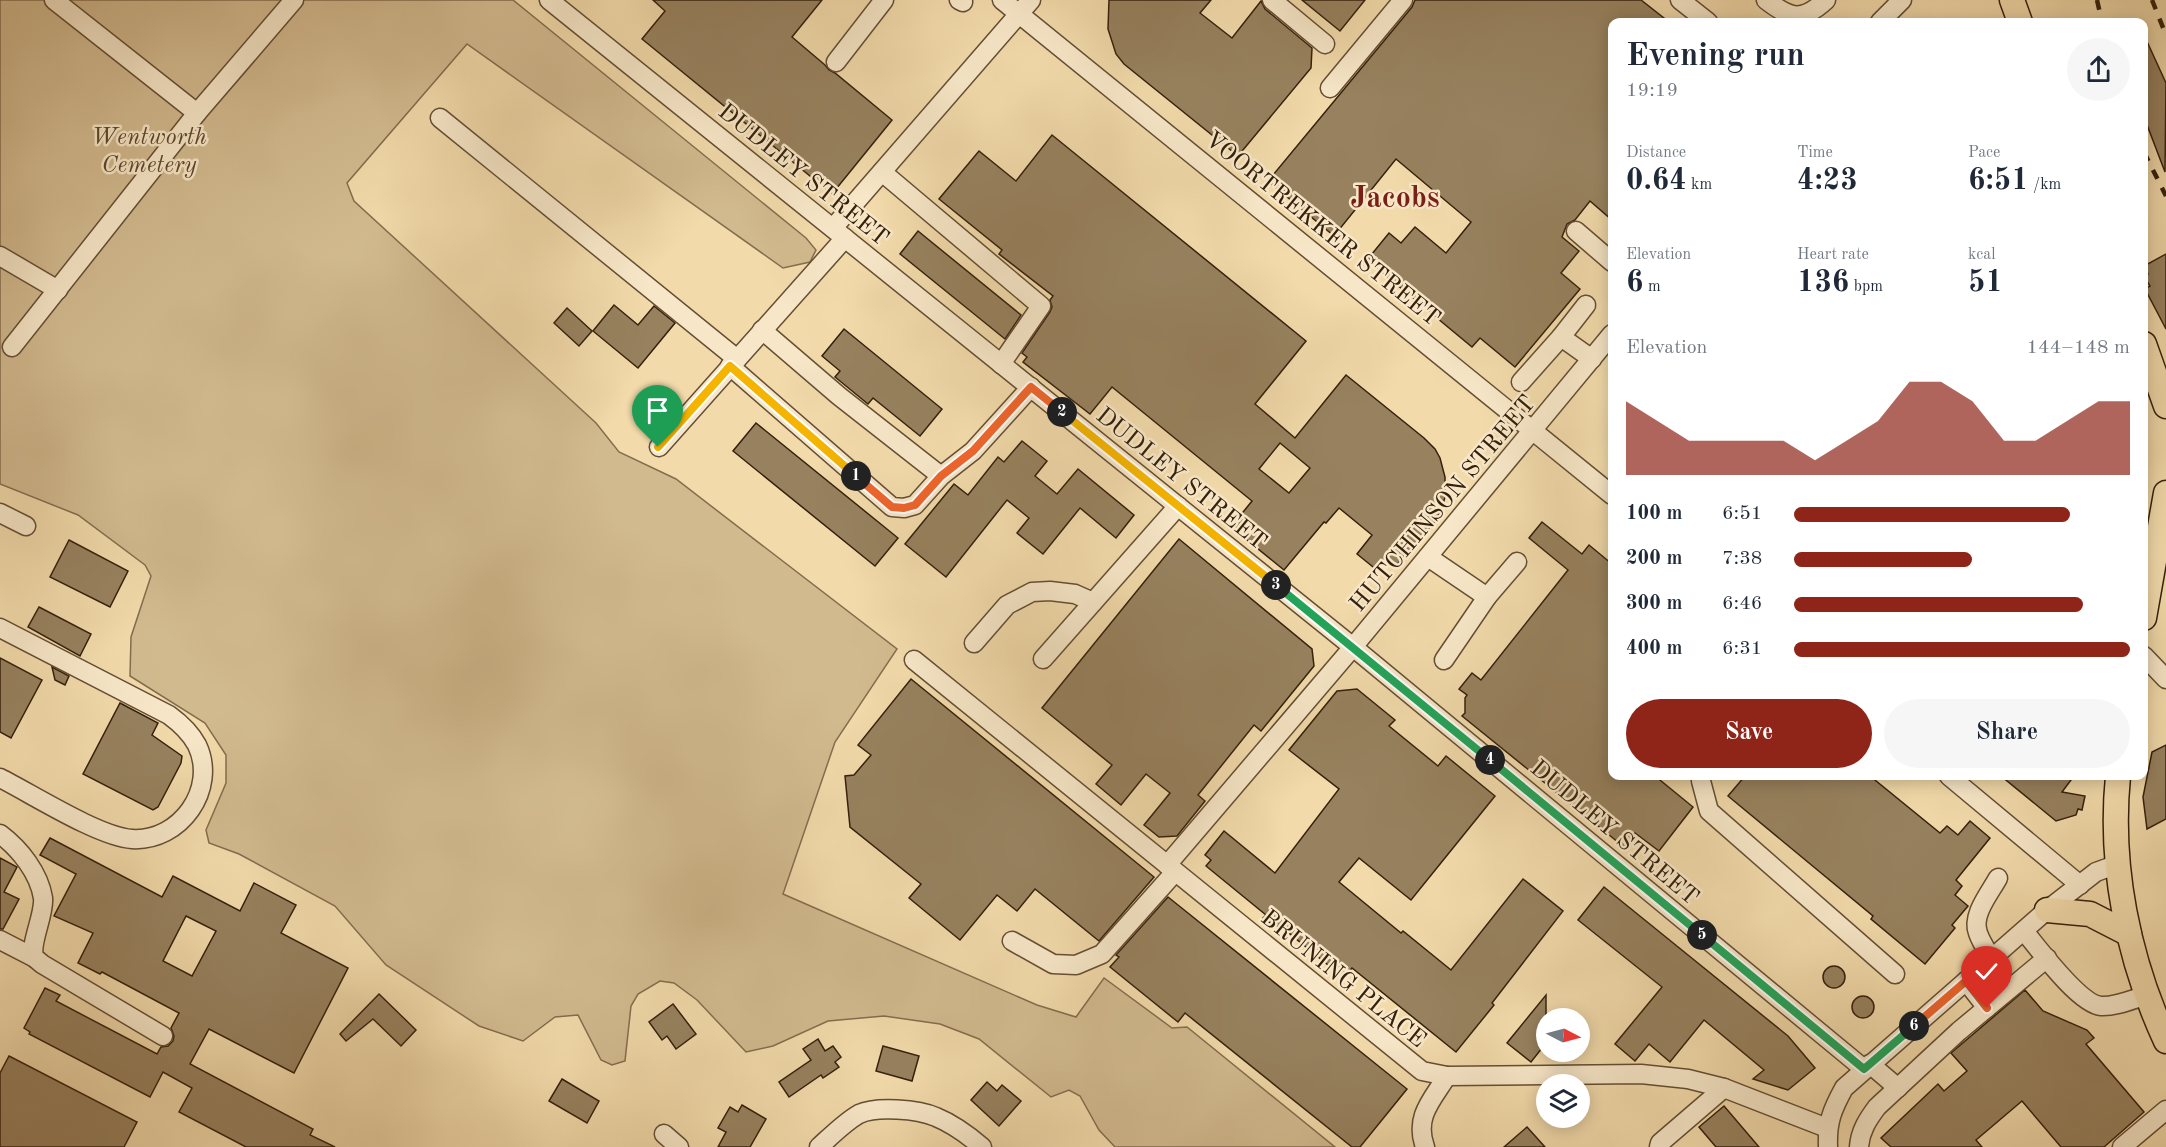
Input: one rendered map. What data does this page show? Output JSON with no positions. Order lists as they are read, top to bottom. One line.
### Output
{"streets":{"street":["DUDLEY STREET","VOORTREKKER STREET","HUTCHINSON STREET","BRUNING PLACE"]},"crossings":[["DUDLEY STREET","HUTCHINSON STREET"],["VOORTREKKER STREET","HUTCHINSON STREET"],["HUTCHINSON STREET","BRUNING PLACE"]],"districts":["Jacobs"],"parks":["Wentworth Cemetery"],"north":"right","page":{"heading":["Evening run","19:19"],"stats":[["Distance","0.64 km"],["Time","4:23"],["Pace","6:51 /km"],["Elevation","6 m"],["Heart rate","136 bpm"],["kcal","51"]],"chart":["Elevation","144–148 m"],"pins":["2","1","3","4","5","6"],"list":[{"name":"100 m","note":"6:51"},{"name":"200 m","note":"7:38"},{"name":"300 m","note":"6:46"},{"name":"400 m","note":"6:31"}],"buttons":["Save","Share"]}}
